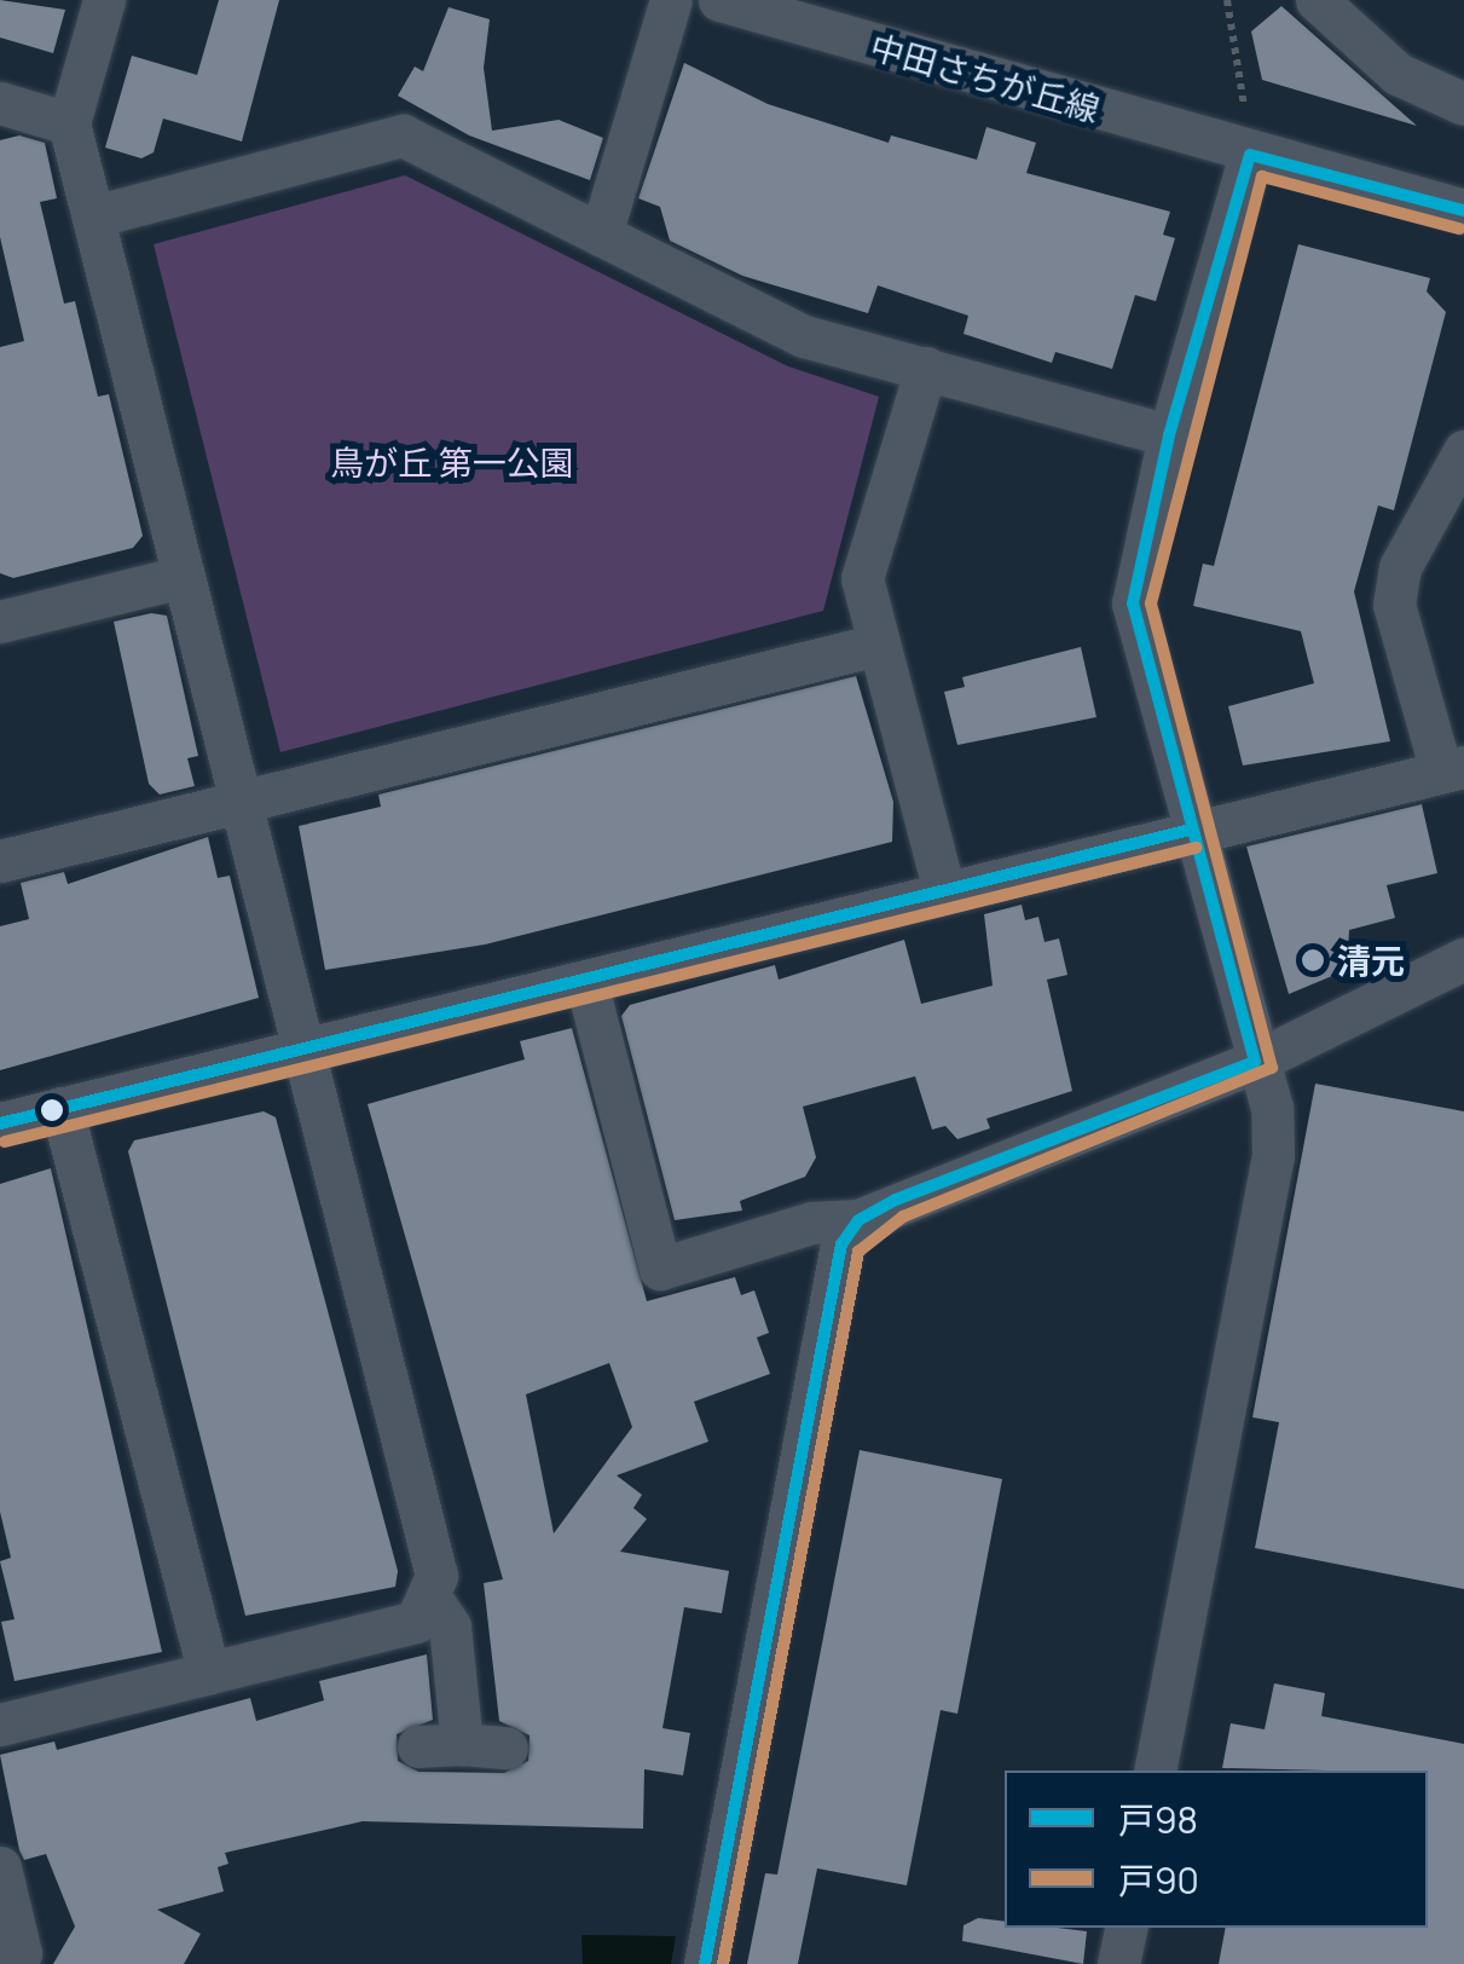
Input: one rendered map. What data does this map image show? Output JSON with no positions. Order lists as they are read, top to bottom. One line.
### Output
{"streets":{"street":["中田さちが丘線"]},"parks":["鳥が丘 第一公園"],"places":["清元"],"lines":["transit line 戸98","transit line 戸90"],"legend":["戸98","戸90"]}
